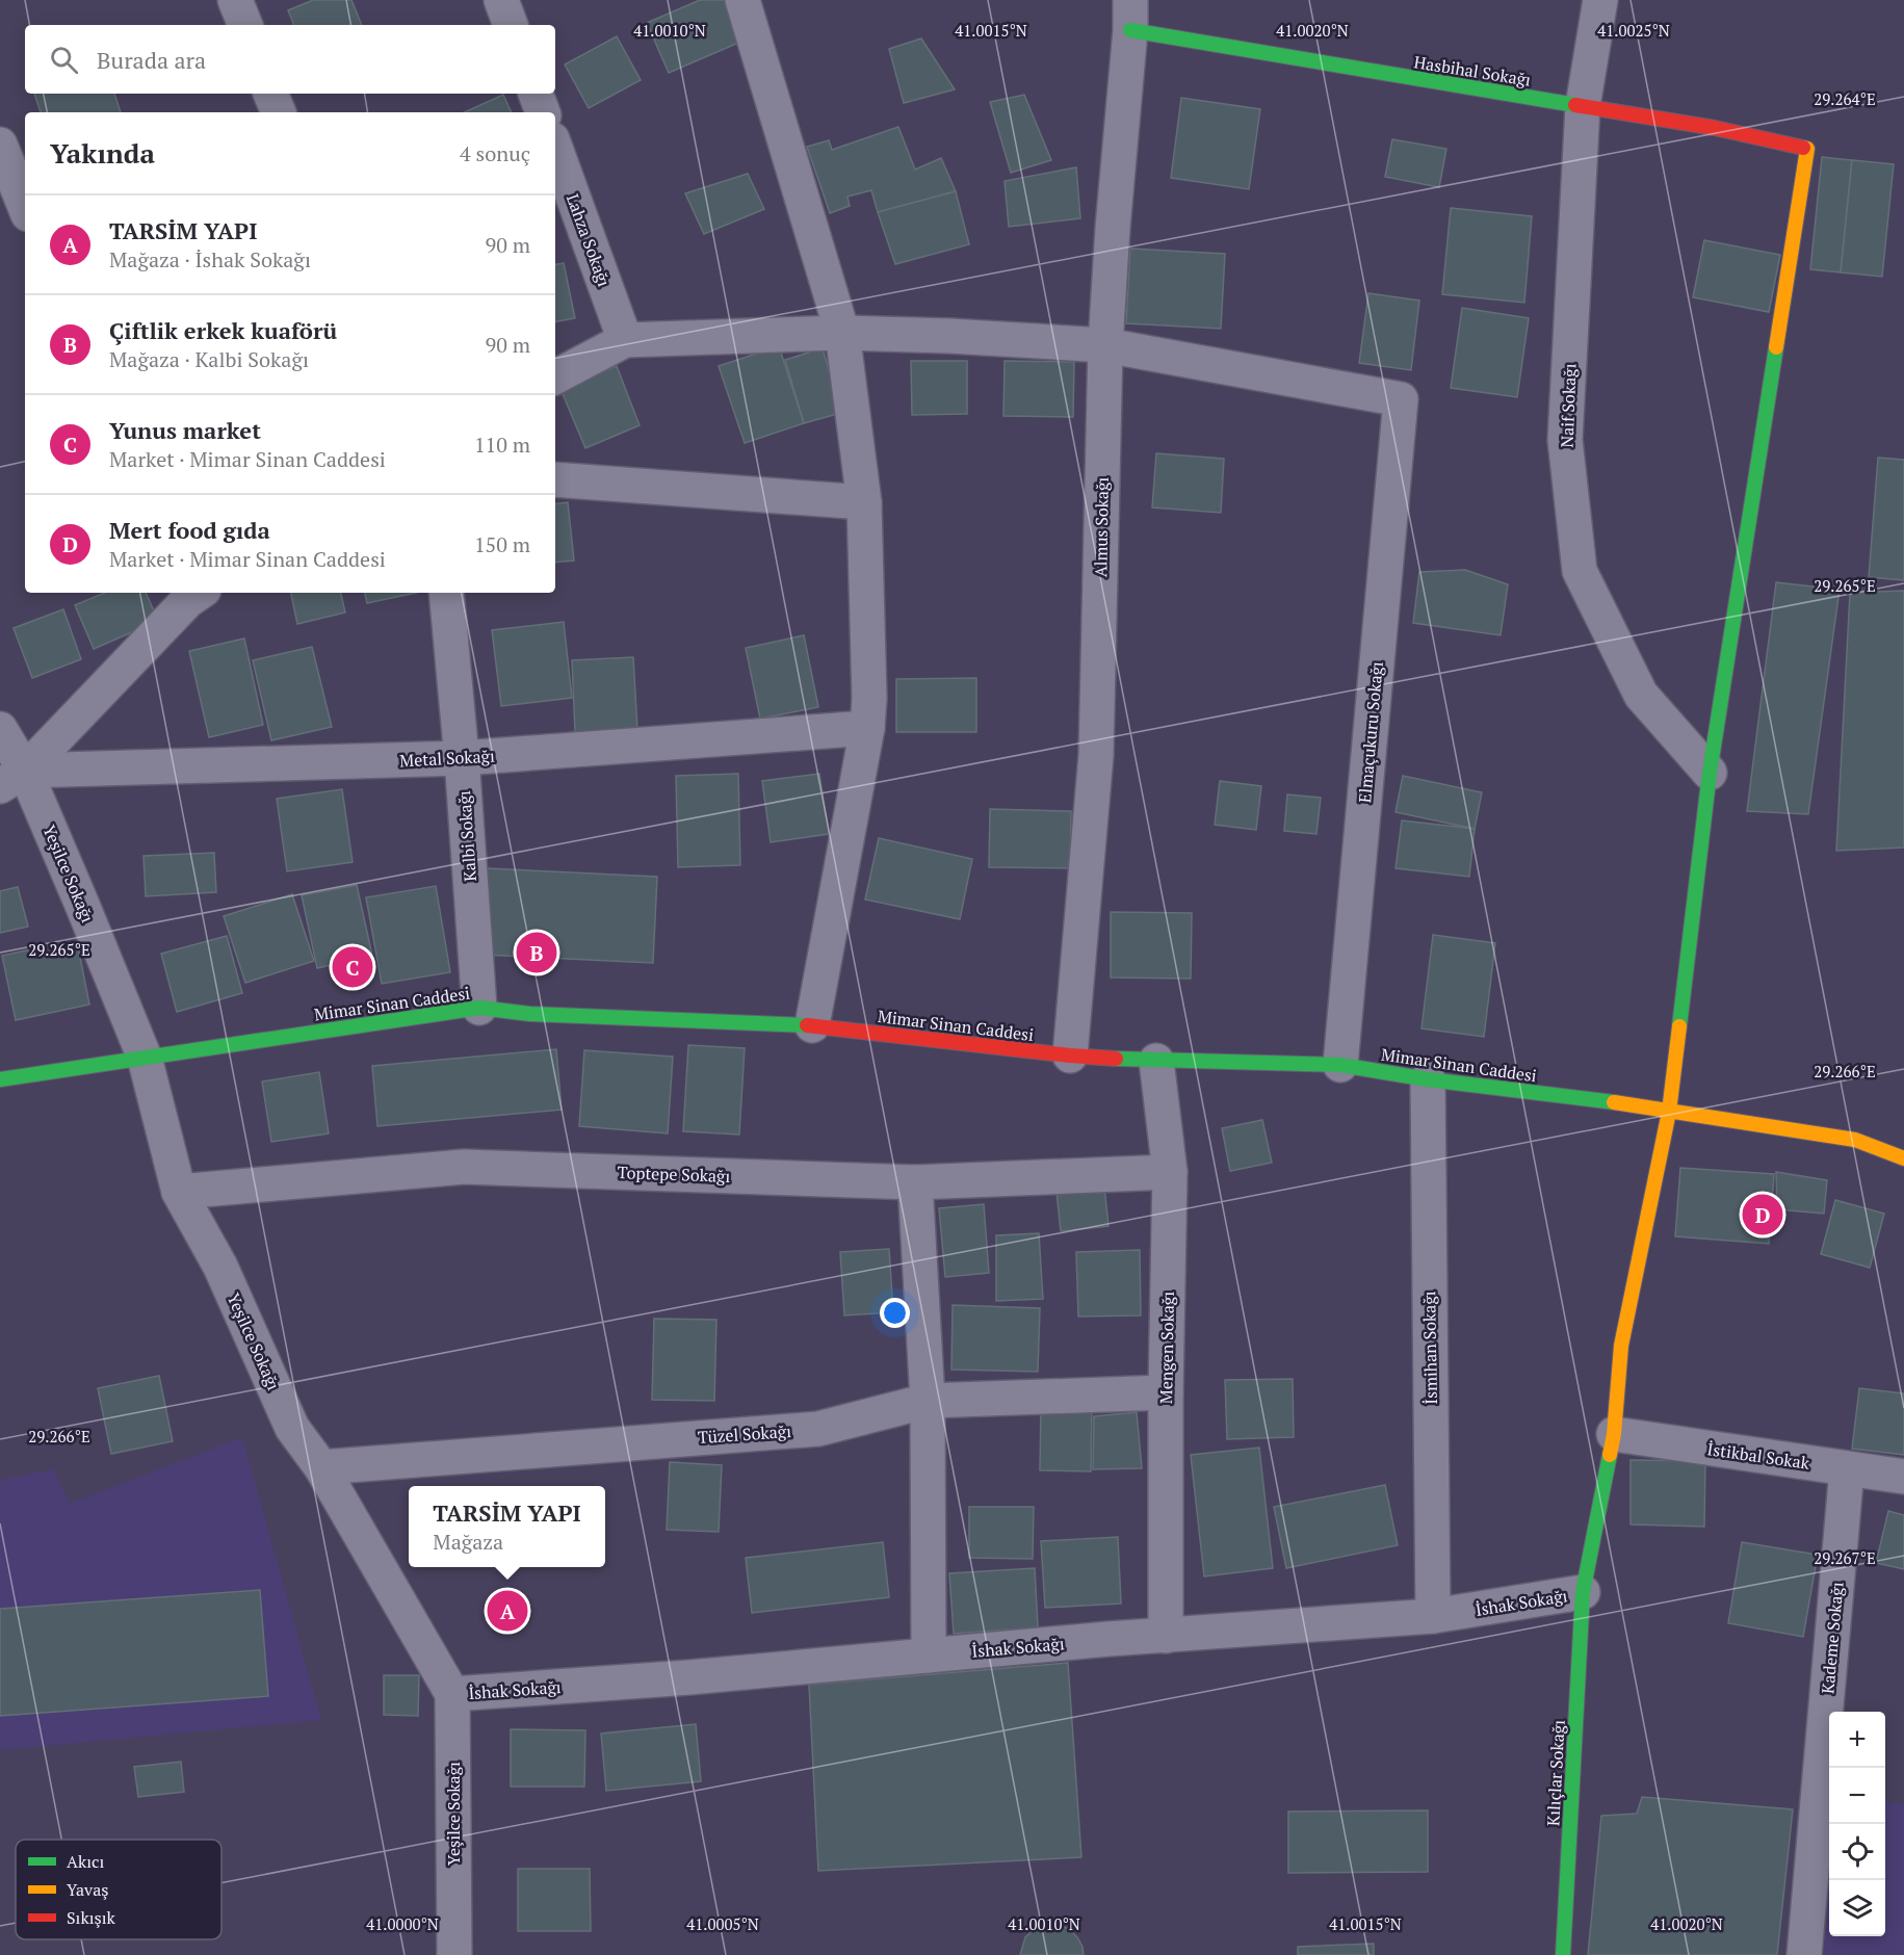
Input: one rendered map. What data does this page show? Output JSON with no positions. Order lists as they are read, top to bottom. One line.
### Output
{"streets":{"street":["Hasbihal Sokağı","Lahza Sokağı","Naif Sokağı","Almus Sokağı","Elmaçukuru Sokağı","Metal Sokağı","Kalbi Sokağı","Yeşilce Sokağı","Mimar Sinan Caddesi","Toptepe Sokağı","Mengen Sokağı","İsmihan Sokağı","Tüzel Sokağı","İstikbal Sokak","İshak Sokağı","Kademe Sokağı","Kılıçlar Sokağı"]},"crossings":[["Hasbihal Sokağı","Naif Sokağı"],["Hasbihal Sokağı","Almus Sokağı"],["Hasbihal Sokağı","Kılıçlar Sokağı"],["Naif Sokağı","Kılıçlar Sokağı"],["Almus Sokağı","Elmaçukuru Sokağı"],["Almus Sokağı","Mimar Sinan Caddesi"],["Elmaçukuru Sokağı","Mimar Sinan Caddesi"],["Metal Sokağı","Kalbi Sokağı"],["Metal Sokağı","Yeşilce Sokağı"],["Kalbi Sokağı","Mimar Sinan Caddesi"],["Yeşilce Sokağı","Mimar Sinan Caddesi"],["Yeşilce Sokağı","Toptepe Sokağı"],["Yeşilce Sokağı","Tüzel Sokağı"],["Yeşilce Sokağı","İshak Sokağı"],["Mimar Sinan Caddesi","Mengen Sokağı"],["Mimar Sinan Caddesi","İsmihan Sokağı"],["Mimar Sinan Caddesi","Kılıçlar Sokağı"],["Toptepe Sokağı","Mengen Sokağı"],["Mengen Sokağı","Tüzel Sokağı"],["Mengen Sokağı","İshak Sokağı"],["İsmihan Sokağı","İshak Sokağı"],["İstikbal Sokak","Kademe Sokağı"],["İstikbal Sokak","Kılıçlar Sokağı"],["İshak Sokağı","Kılıçlar Sokağı"]],"legend":["Akıcı","Yavaş","Sıkışık"],"page":{"search":"Burada ara","heading":["Yakında","4 sonuç"],"list":[{"mark":"A","name":"TARSİM YAPI","note":"Mağaza · İshak Sokağı","value":"90 m"},{"mark":"B","name":"Çiftlik erkek kuaförü","note":"Mağaza · Kalbi Sokağı","value":"90 m"},{"mark":"C","name":"Yunus market","note":"Market · Mimar Sinan Caddesi","value":"110 m"},{"mark":"D","name":"Mert food gıda","note":"Market · Mimar Sinan Caddesi","value":"150 m"}],"pins":["B","C","D","A"],"popup":["TARSİM YAPI","Mağaza"],"map_buttons":["+","−"]},"coordinates":["41.0010°N","41.0015°N","41.0020°N","41.0025°N","29.264°E","29.265°E","29.266°E","29.267°E","41.0000°N","41.0005°N"]}
